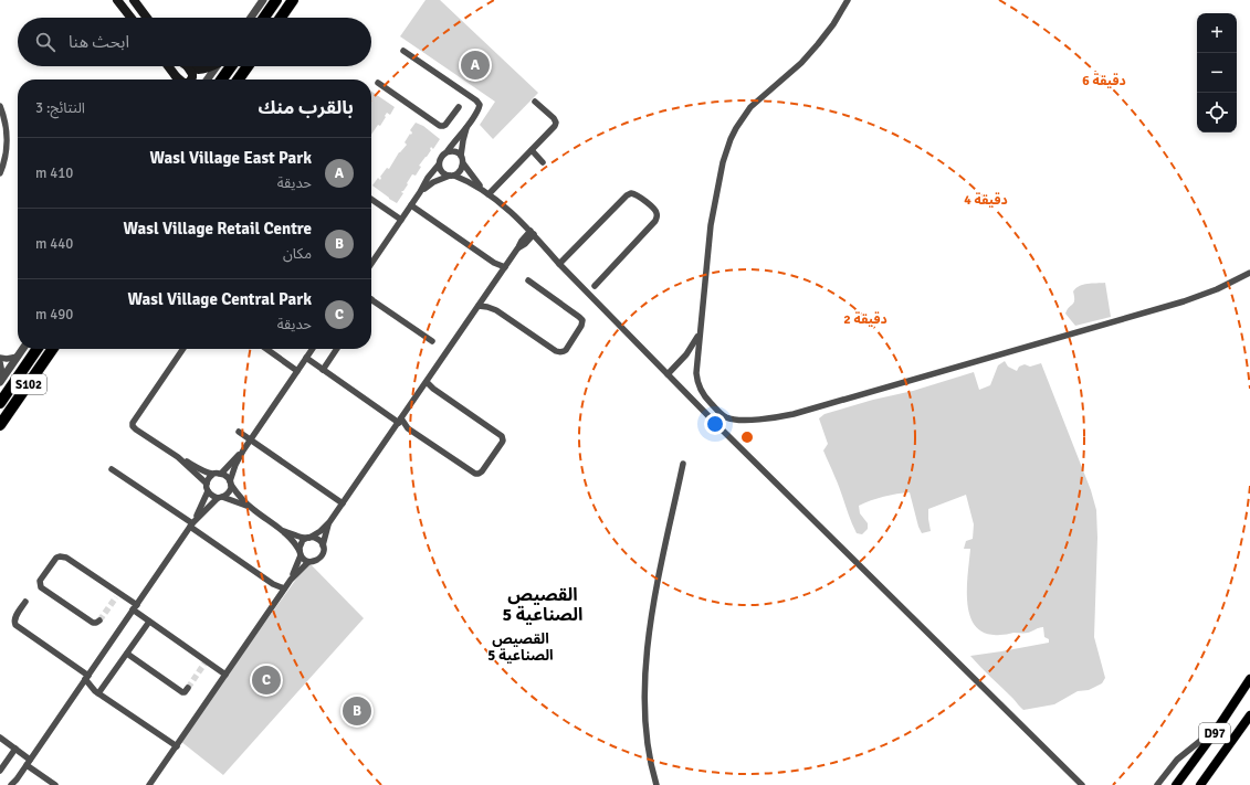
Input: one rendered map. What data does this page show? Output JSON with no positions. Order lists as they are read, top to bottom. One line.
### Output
{"streets":{"highway":["S102"],"main road":["D97"]},"districts":["القصيص الصناعية 5","القصيص الصناعية 5"],"page":{"map_buttons":["+","−"],"search":"ابحث هنا","pins":["A","C","B"],"heading":["بالقرب منك","النتائج: 3"],"list":[{"mark":"A","name":"Wasl Village East Park","note":"حديقة","value":"410 m"},{"mark":"B","name":"Wasl Village Retail Centre","note":"مكان","value":"440 m"},{"mark":"C","name":"Wasl Village Central Park","note":"حديقة","value":"490 m"}]},"rings":["6 دقيقة","4 دقيقة","2 دقيقة"]}
